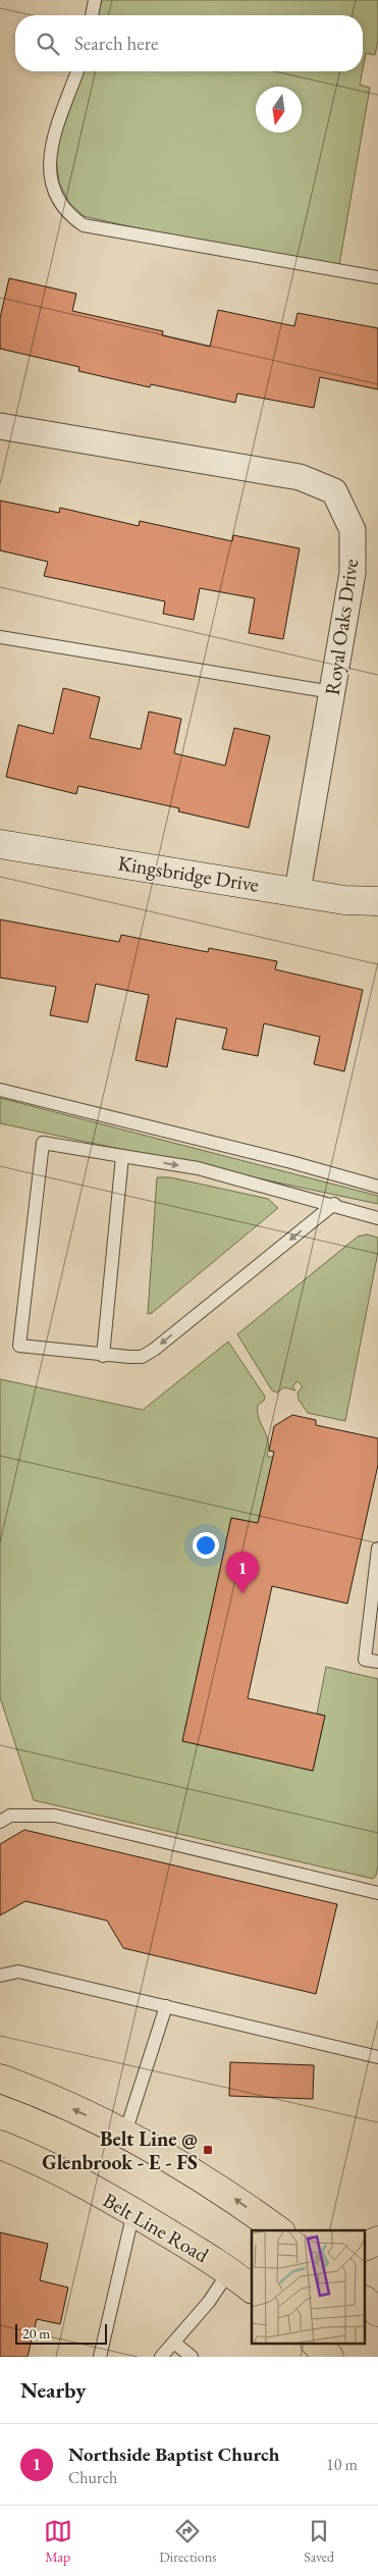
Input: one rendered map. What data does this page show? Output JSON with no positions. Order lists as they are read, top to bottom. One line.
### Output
{"streets":{"main road":["Belt Line Road"],"street":["Royal Oaks Drive","Kingsbridge Drive"]},"crossings":[["Royal Oaks Drive","Kingsbridge Drive"]],"places":{"transit":["Belt Line @ Glenbrook - E - FS"]},"scale_bar":"20 m","north":"bottom","page":{"search":"Search here","pins":"1","scale":"20 m","heading":"Nearby","list":[{"mark":"1","name":"Northside Baptist Church","note":"Church","value":"10 m"}],"nav":["Map","Directions","Saved"]}}
